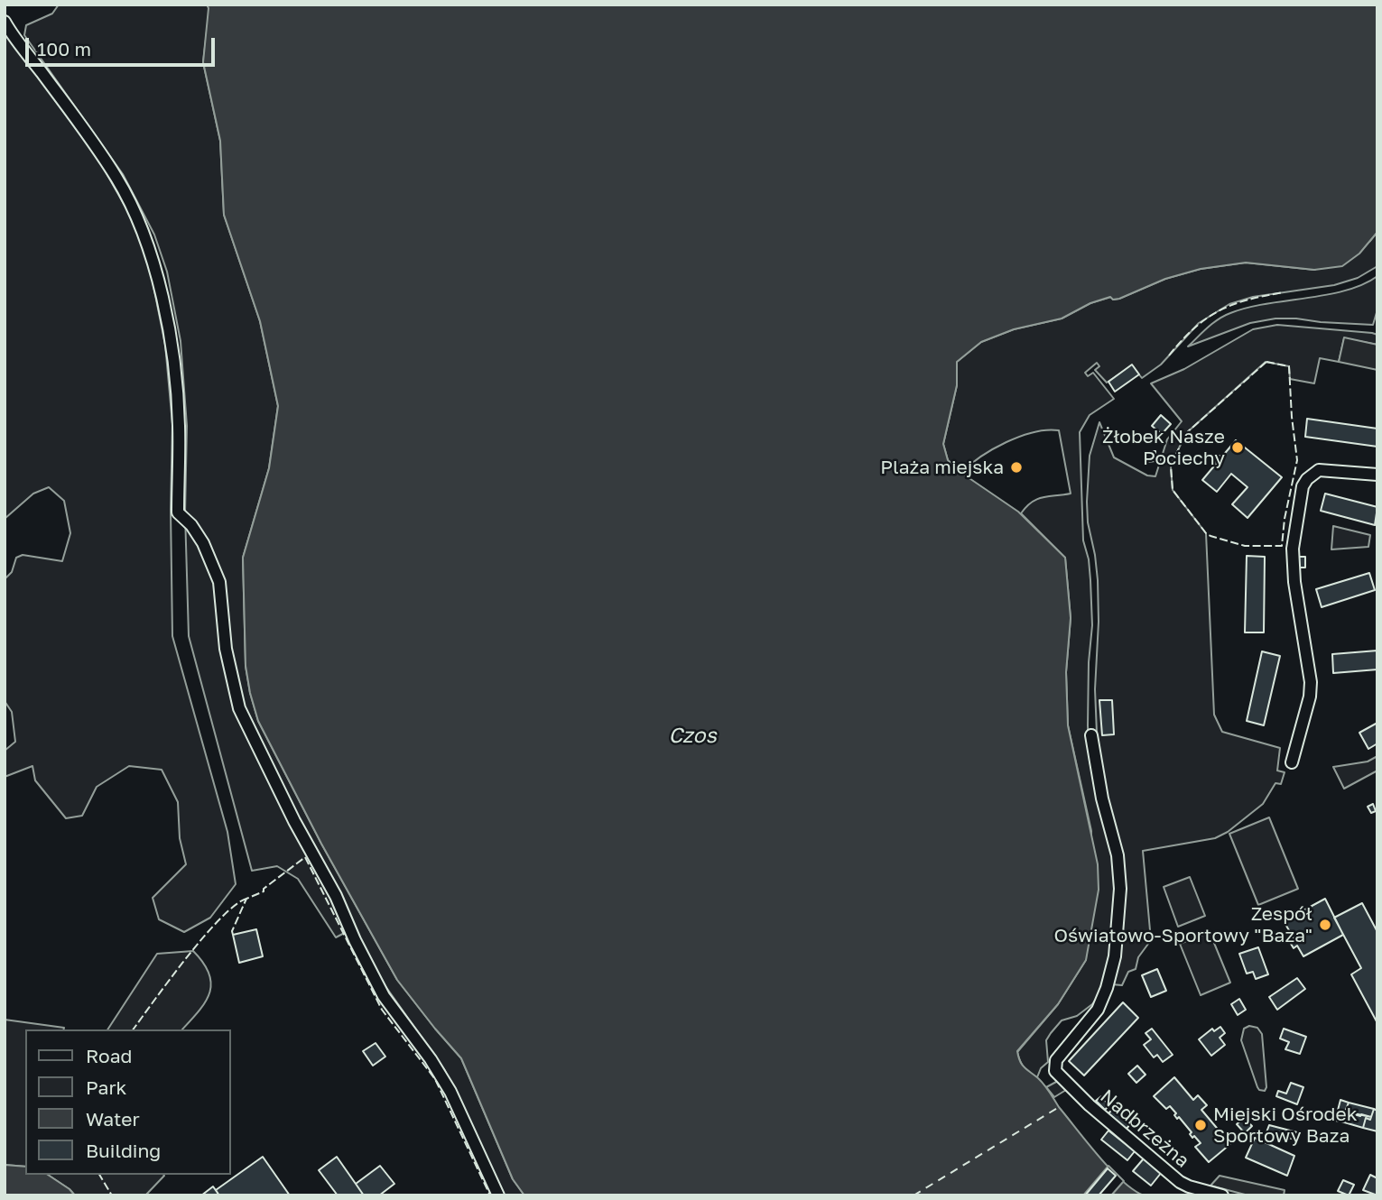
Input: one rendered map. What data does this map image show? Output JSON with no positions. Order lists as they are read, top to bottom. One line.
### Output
{"streets":{"street":["Nadbrzeżna"]},"water":["Czos"],"places":["Żłobek Nasze Pociechy","Plaża miejska","Zespół Oświatowo-Sportowy \"Baza\"","Miejski Ośrodek Sportowy Baza"],"legend":["Road","Park","Water","Building"],"scale_bar":"100 m"}
